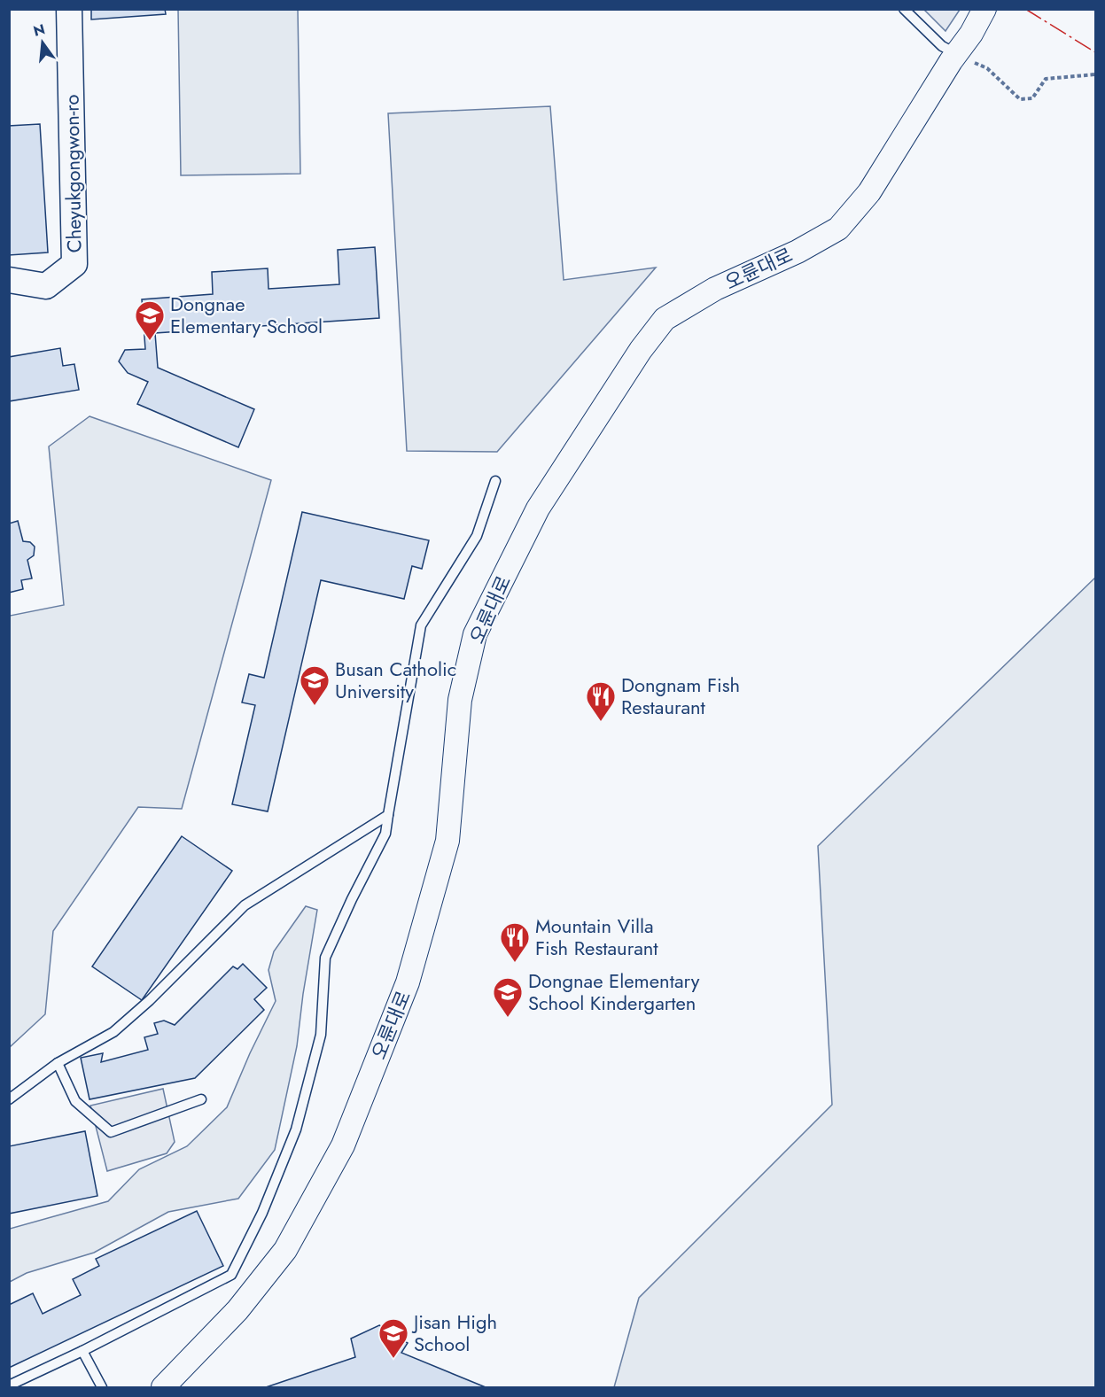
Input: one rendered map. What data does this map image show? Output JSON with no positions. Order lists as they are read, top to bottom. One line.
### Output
{"streets":{"main road":["Cheyukgongwon-ro"],"street":["오륜대로"]},"places":{"school or university":["Dongnae Elementary School","Busan Catholic University","Dongnae Elementary School Kindergarten","Jisan High School"],"restaurant":["Dongnam Fish Restaurant","Mountain Villa Fish Restaurant"]},"north":"top"}
